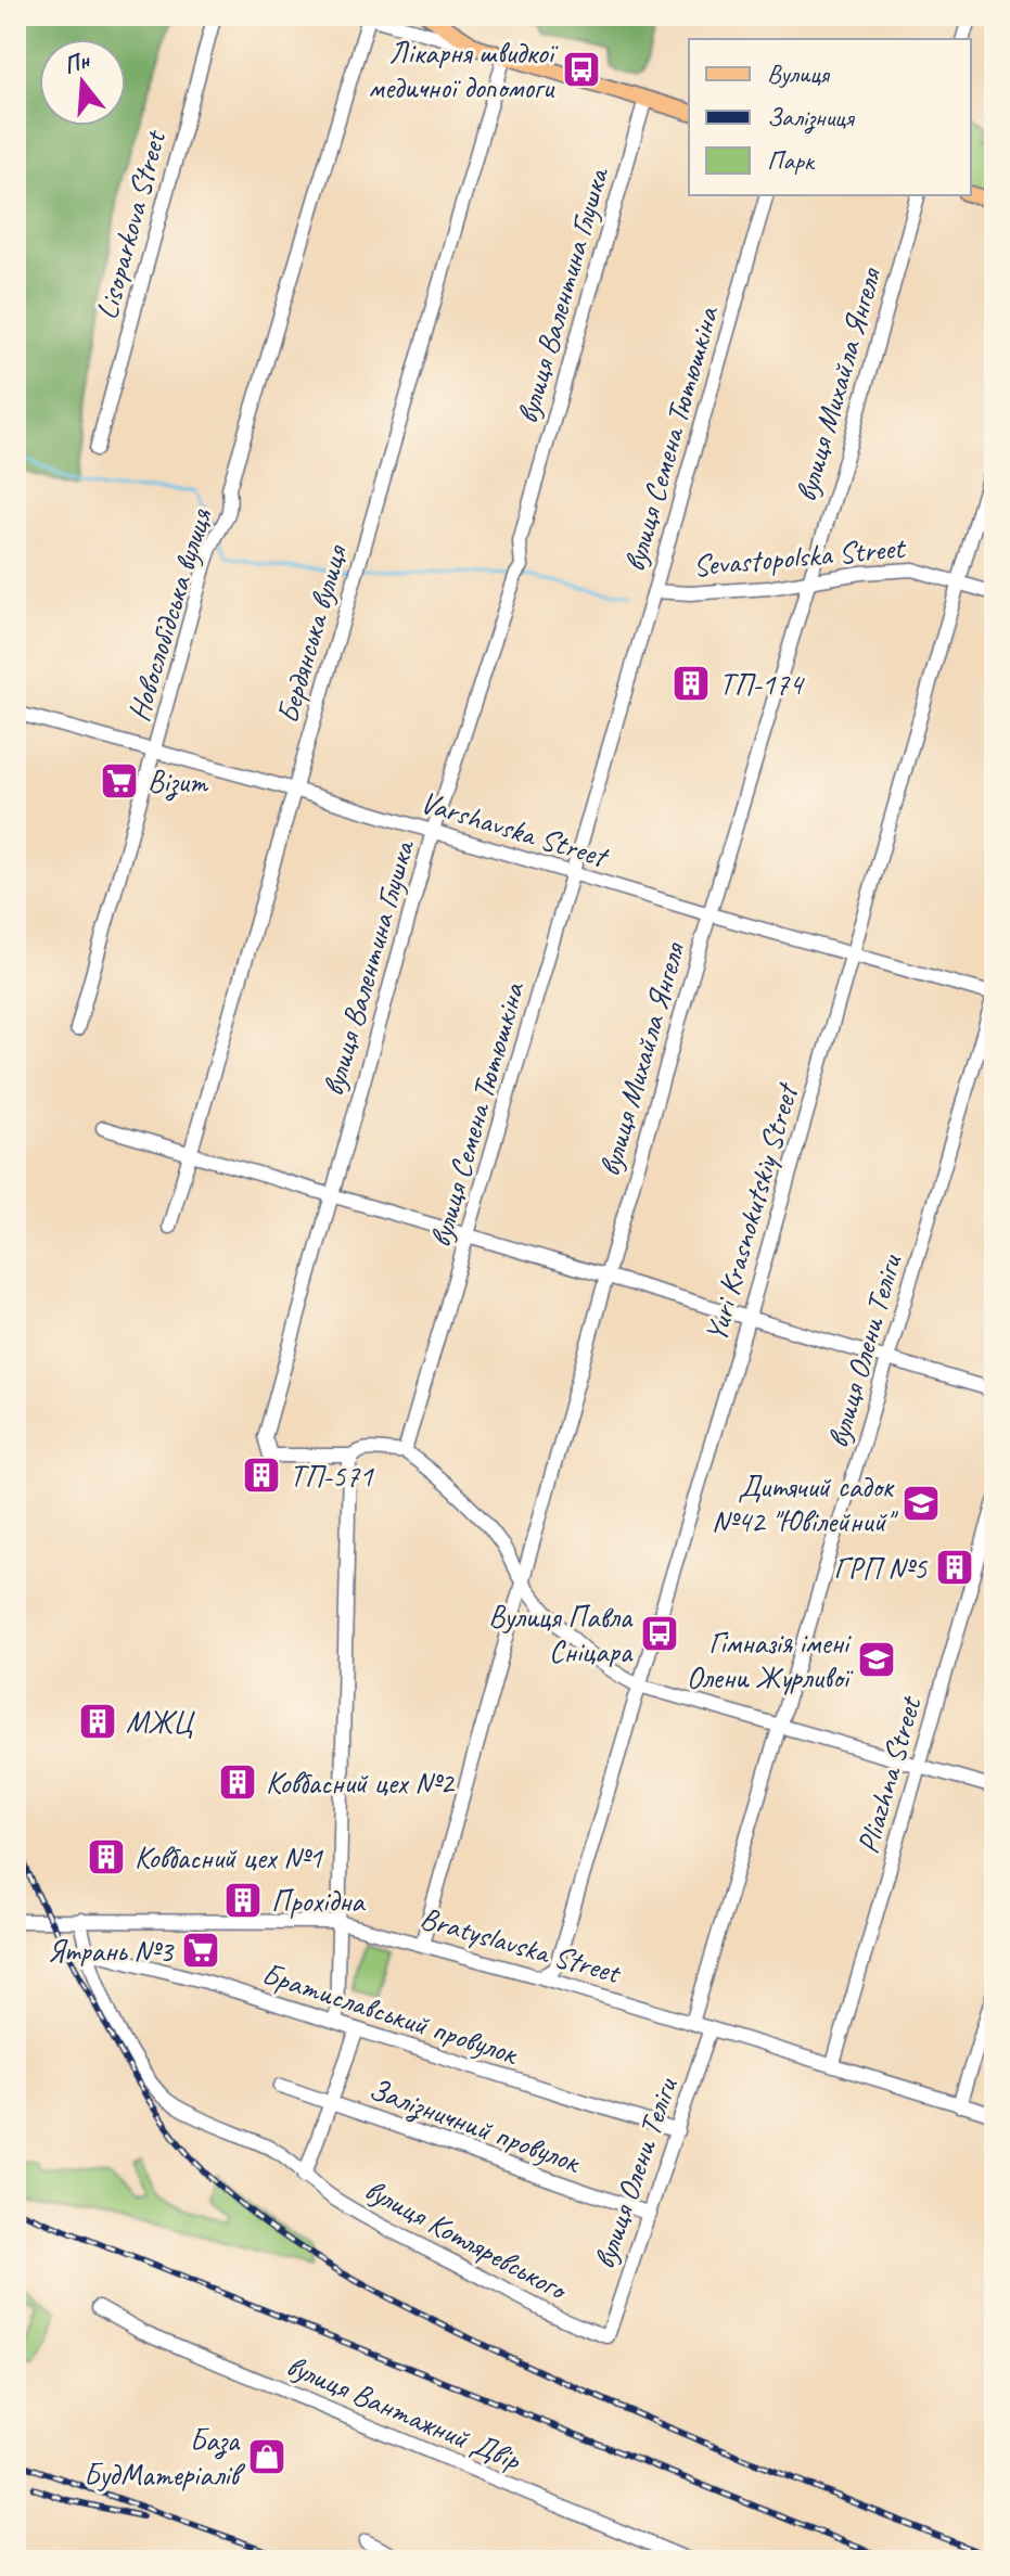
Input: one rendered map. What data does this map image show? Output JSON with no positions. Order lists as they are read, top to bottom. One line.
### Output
{"streets":{"street":["Lisoparkova Street","вулиця Валентина Глушка","вулиця Михайла Янгеля","вулиця Семена Тютюшкіна","Sevastopolska Street","Новослобідська вулиця","Бердянська вулиця","Varshavska Street","Yuri Krasnokutskiy Street","вулиця Олени Теліги","Pliazhna Street","Bratyslavska Street","Братиславський провулок","Залізничний провулок","вулиця Котляревського","вулиця Вантажний Двір"]},"crossings":[["вулиця Валентина Глушка","Varshavska Street"],["вулиця Михайла Янгеля","Sevastopolska Street"],["вулиця Михайла Янгеля","Varshavska Street"],["вулиця Михайла Янгеля","Bratyslavska Street"],["вулиця Семена Тютюшкіна","Sevastopolska Street"],["вулиця Семена Тютюшкіна","Varshavska Street"],["Sevastopolska Street","Yuri Krasnokutskiy Street"],["Новослобідська вулиця","Varshavska Street"],["Бердянська вулиця","Varshavska Street"],["Varshavska Street","Yuri Krasnokutskiy Street"],["Varshavska Street","вулиця Олени Теліги"],["Yuri Krasnokutskiy Street","Bratyslavska Street"],["вулиця Олени Теліги","Bratyslavska Street"],["вулиця Олени Теліги","Братиславський провулок"],["вулиця Олени Теліги","Залізничний провулок"],["вулиця Олени Теліги","вулиця Котляревського"],["Pliazhna Street","Bratyslavska Street"],["Bratyslavska Street","вулиця Котляревського"],["Братиславський провулок","вулиця Котляревського"]],"places":{"bus stop":["Лікарня швидкої медичної допомоги","Вулиця Павла Сніцара"],"building":["ТП-174","ТП-571","ГРП №5","МЖЦ","Ковбасний цех №2","Ковбасний цех №1","Прохідна"],"supermarket":["Візит","Ятрань №3"],"school or university":["Дитячий садок №42 \"Ювілейний\"","Гімназія імені Олени Журливої"],"shop":["База БудМатеріалів"]},"legend":["Вулиця","Залізниця","Парк"],"north":"top"}
